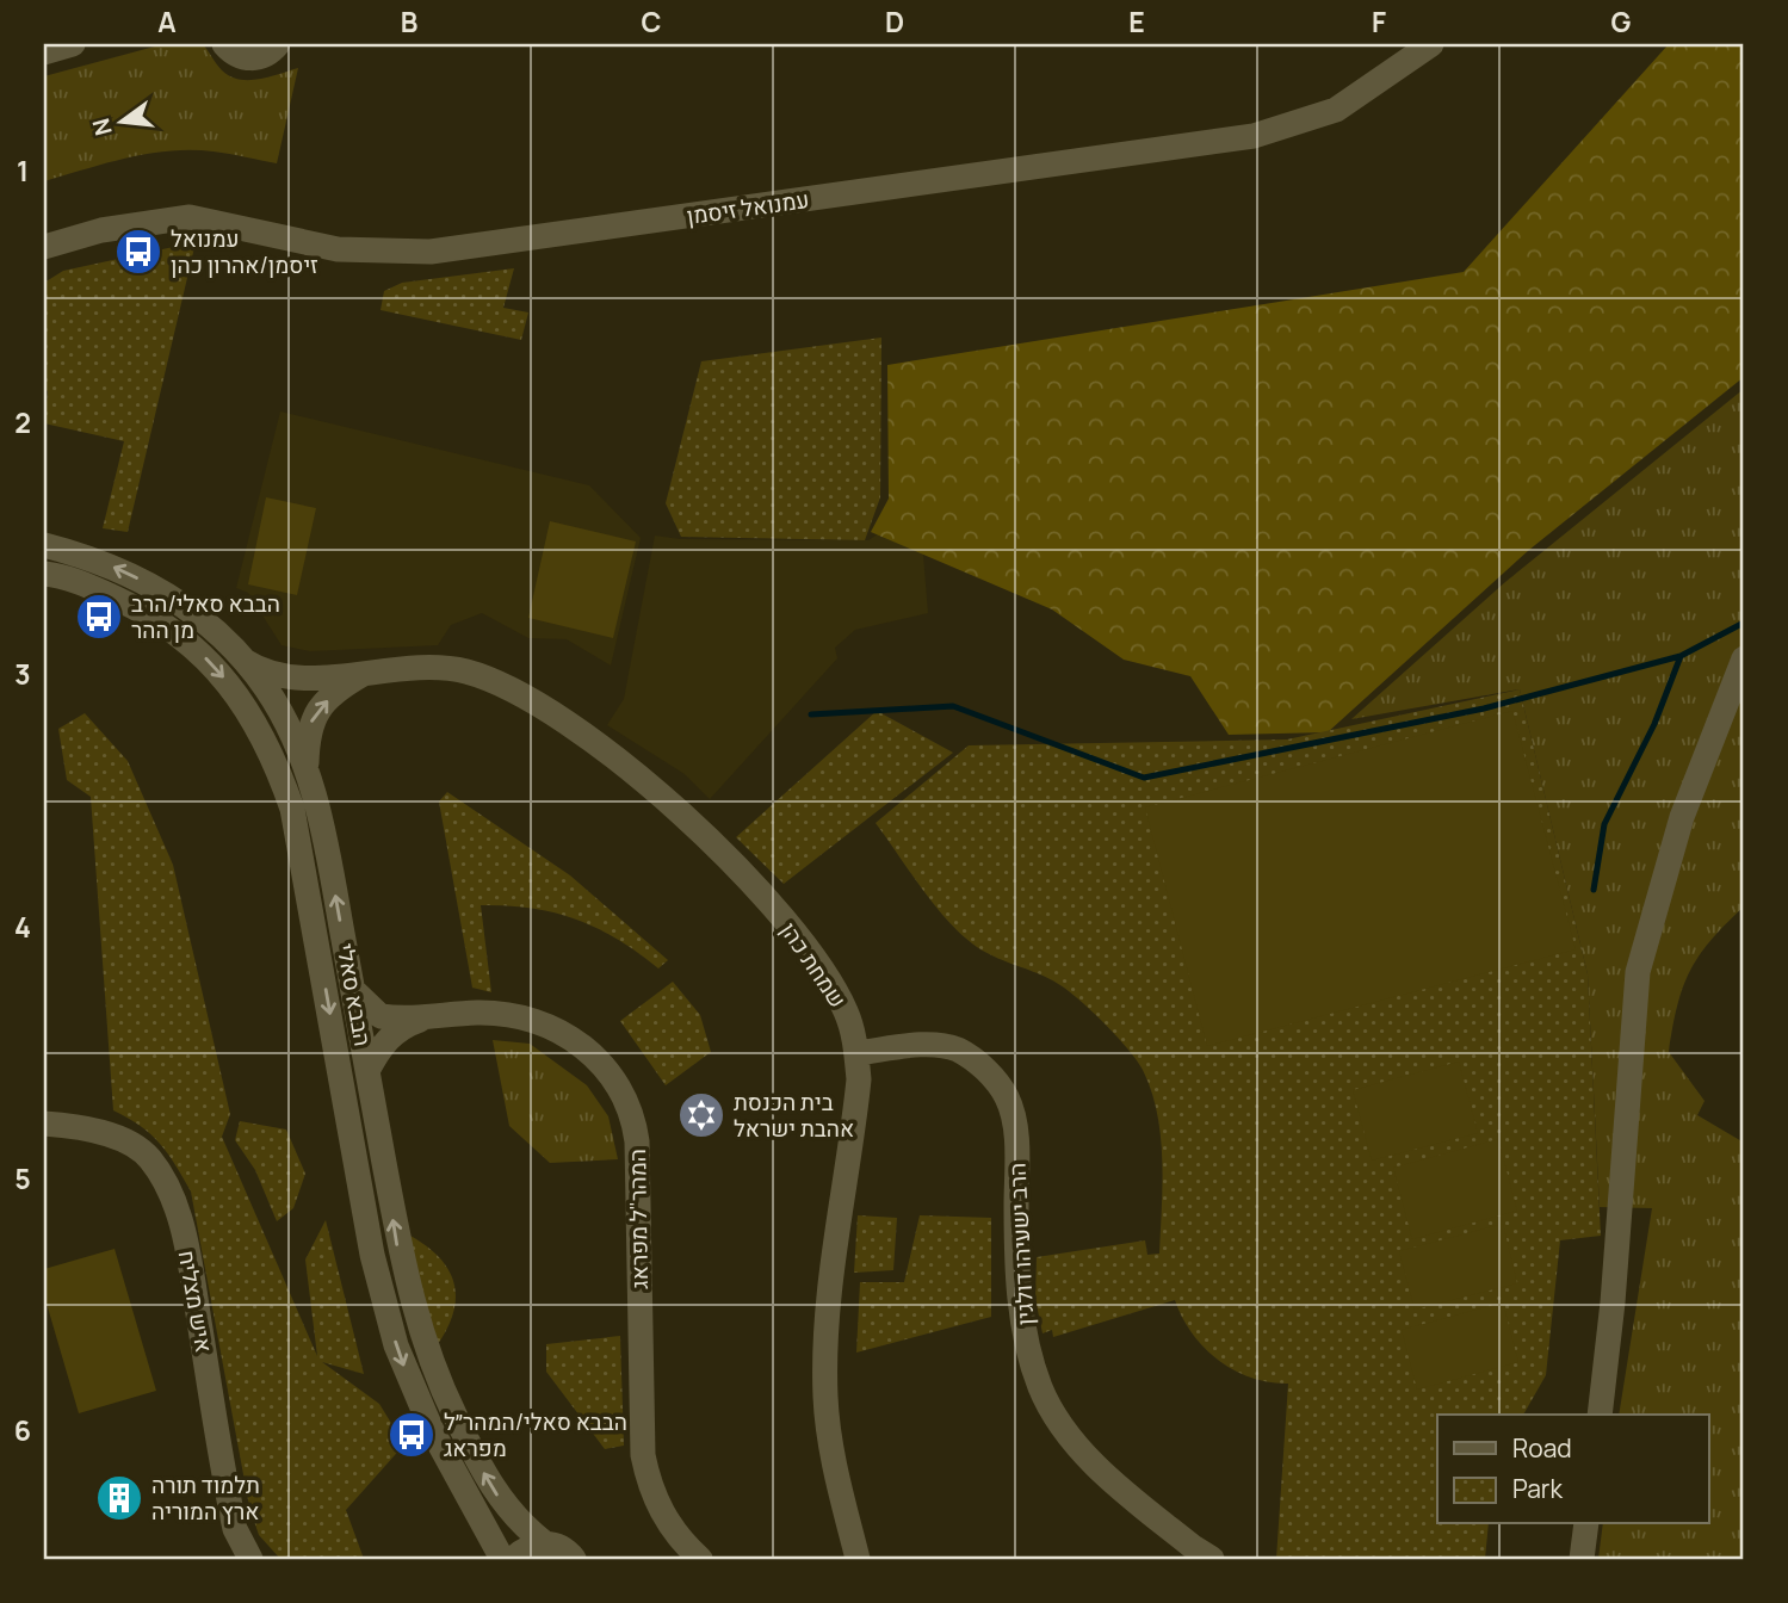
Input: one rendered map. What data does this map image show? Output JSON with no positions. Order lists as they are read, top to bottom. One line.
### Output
{"streets":{"street":["עמנואל זיסמן","שמחת כהן","הבבא סאלי","המהר\"ל מפראג","הרב ישעיהו דולגין","איש מצליח"]},"crossings":[["שמחת כהן","הבבא סאלי"],["שמחת כהן","הרב ישעיהו דולגין"],["הבבא סאלי","המהר\"ל מפראג"]],"places":{"bus stop":["עמנואל זיסמן/אהרון כהן","הבבא סאלי/הרב מן ההר","הבבא סאלי/המהר״ל מפראג"],"synagogue":["בית הכנסת אהבת ישראל"],"building":["תלמוד תורה ארץ המוריה"]},"legend":["Road","Park"],"north":"left","grid":{"columns":["A","B","C","D","E","F","G"],"rows":["1","2","3","4","5","6"]}}
